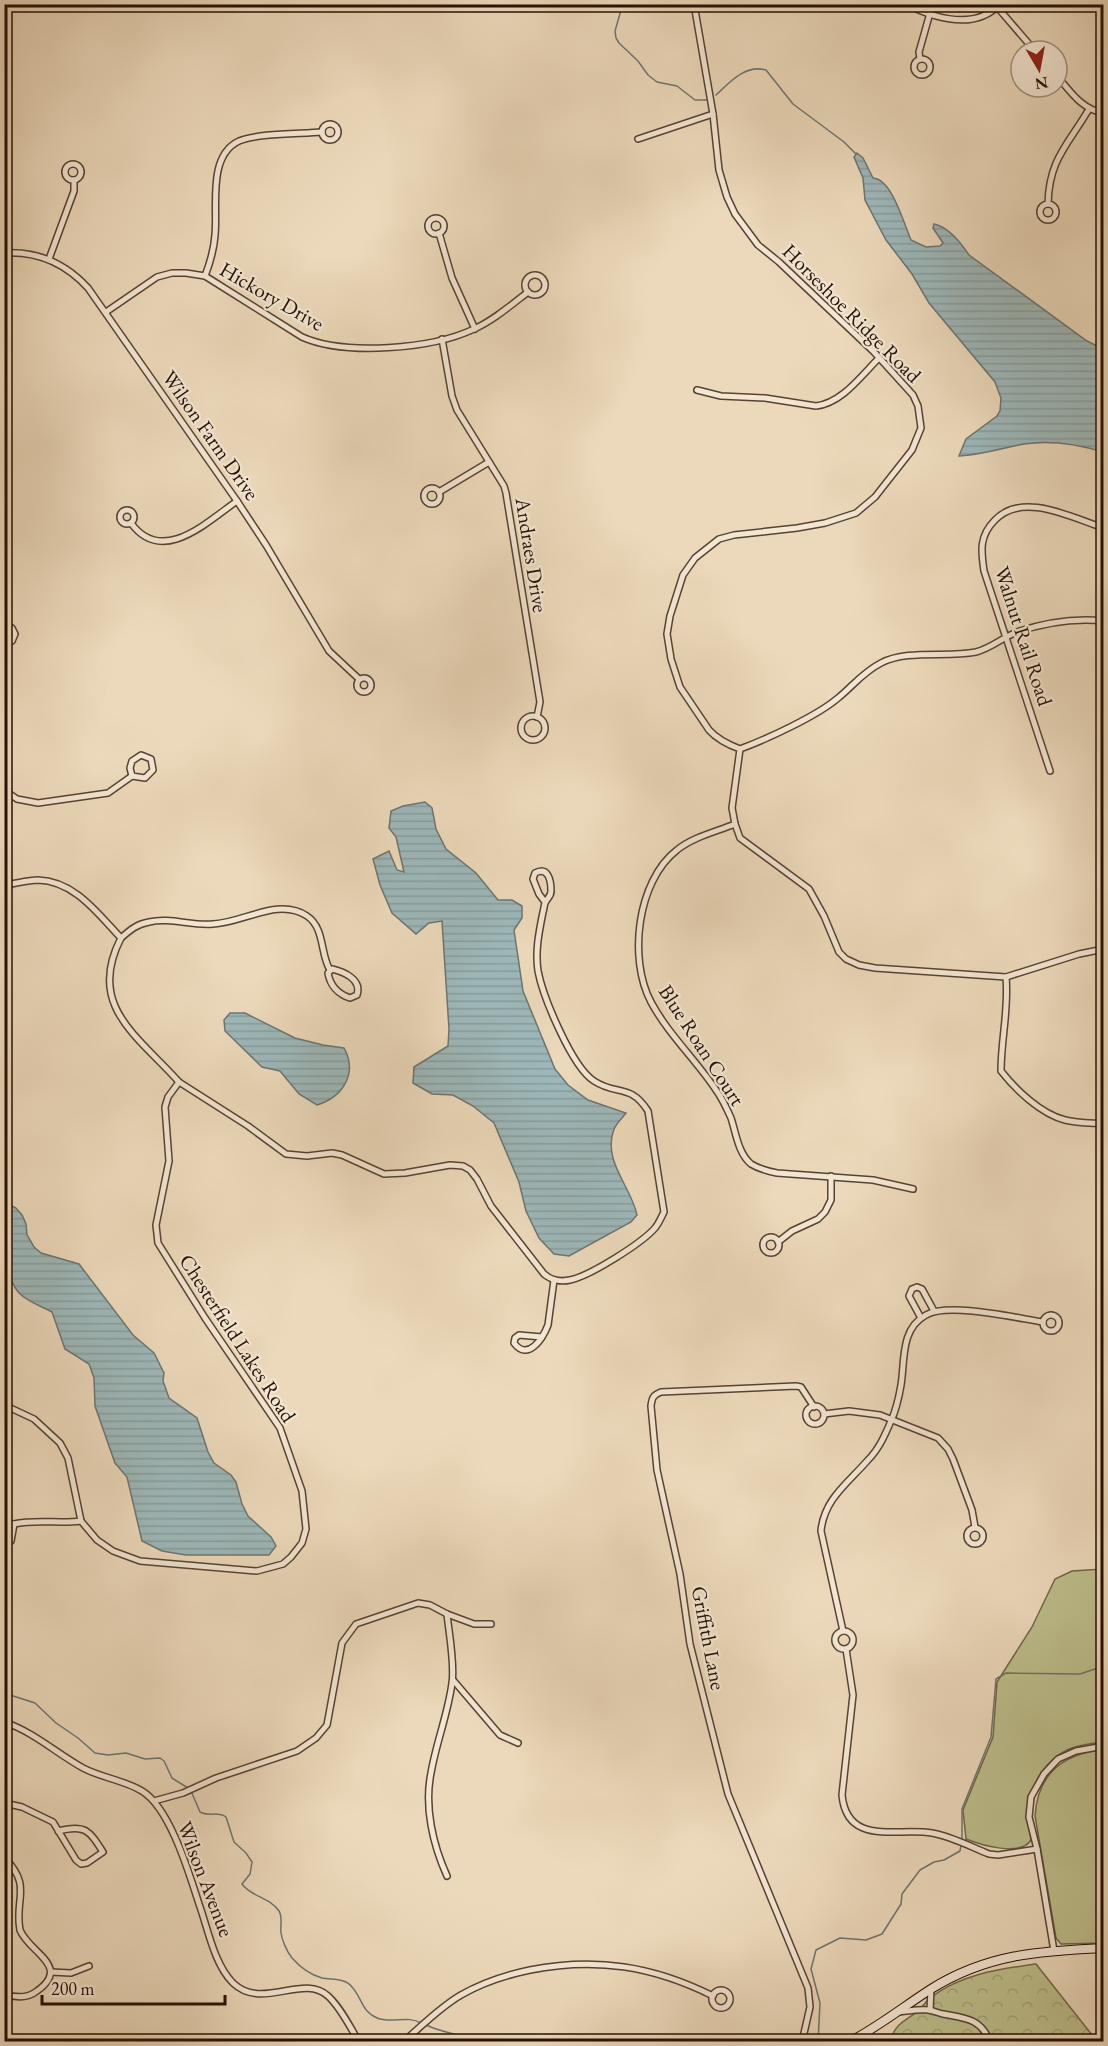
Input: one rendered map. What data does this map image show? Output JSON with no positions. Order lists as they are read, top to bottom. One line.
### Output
{"streets":{"street":["Hickory Drive","Horseshoe Ridge Road","Wilson Farm Drive","Andraes Drive","Walnut Rail Road","Blue Roan Court","Chesterfield Lakes Road","Griffith Lane","Wilson Avenue"]},"crossings":[["Hickory Drive","Wilson Farm Drive"],["Hickory Drive","Andraes Drive"]],"scale_bar":"200 m","north":"bottom"}
